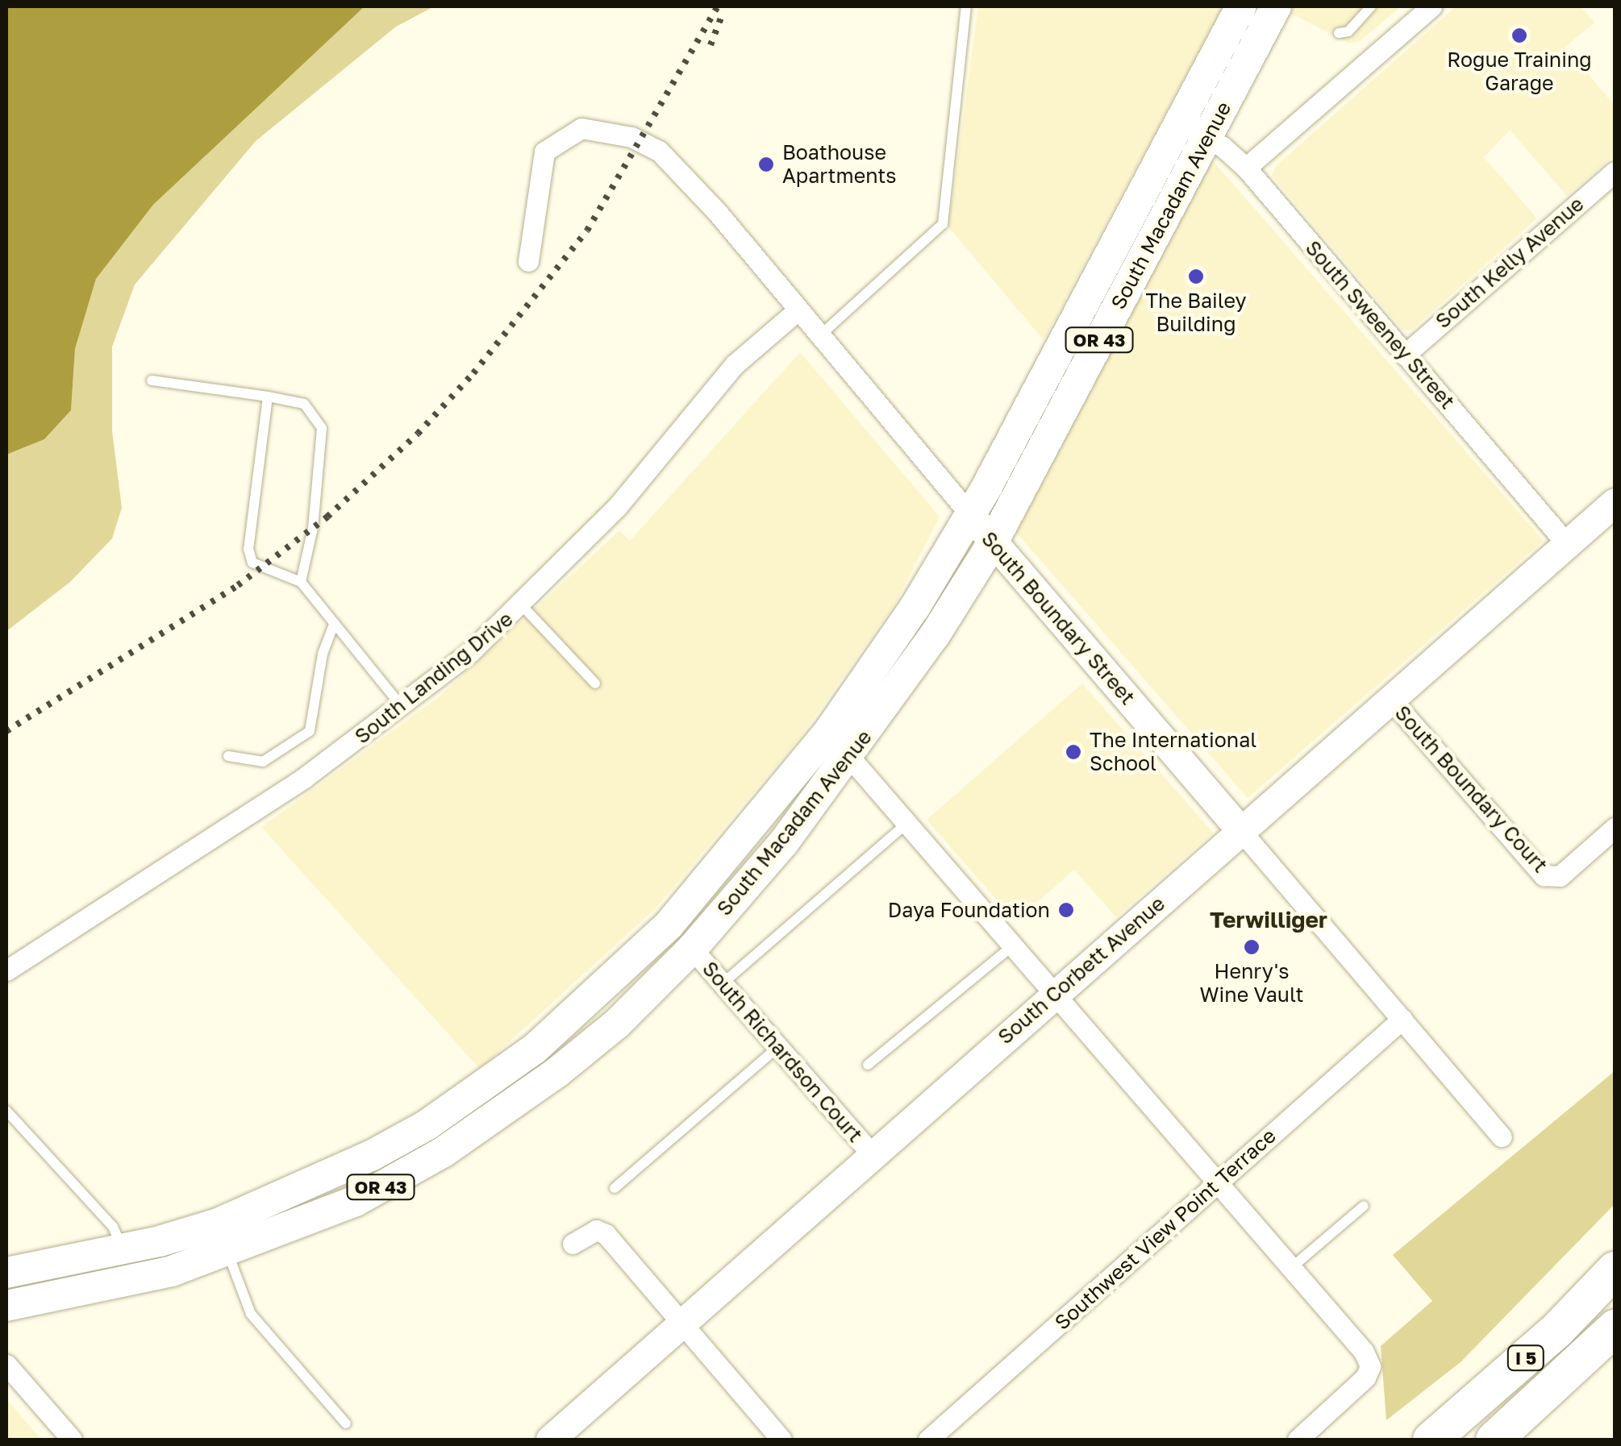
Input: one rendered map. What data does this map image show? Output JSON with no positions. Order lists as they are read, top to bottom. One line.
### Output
{"streets":{"highway":["I 5"],"main road":["South Macadam Avenue","OR 43"],"street":["South Kelly Avenue","South Sweeney Street","South Boundary Street","South Landing Drive","South Boundary Court","South Corbett Avenue","South Richardson Court","Southwest View Point Terrace"]},"crossings":[["South Macadam Avenue","South Sweeney Street"],["South Macadam Avenue","South Boundary Street"],["South Macadam Avenue","South Richardson Court"],["South Kelly Avenue","South Sweeney Street"],["South Sweeney Street","South Corbett Avenue"],["South Boundary Street","South Landing Drive"],["South Boundary Street","South Corbett Avenue"],["South Boundary Street","Southwest View Point Terrace"],["South Boundary Court","South Corbett Avenue"],["South Corbett Avenue","South Richardson Court"]],"districts":["Terwilliger"],"places":["Rogue Training Garage","Boathouse Apartments","The Bailey Building","The International School","Daya Foundation","Henry's Wine Vault"]}
